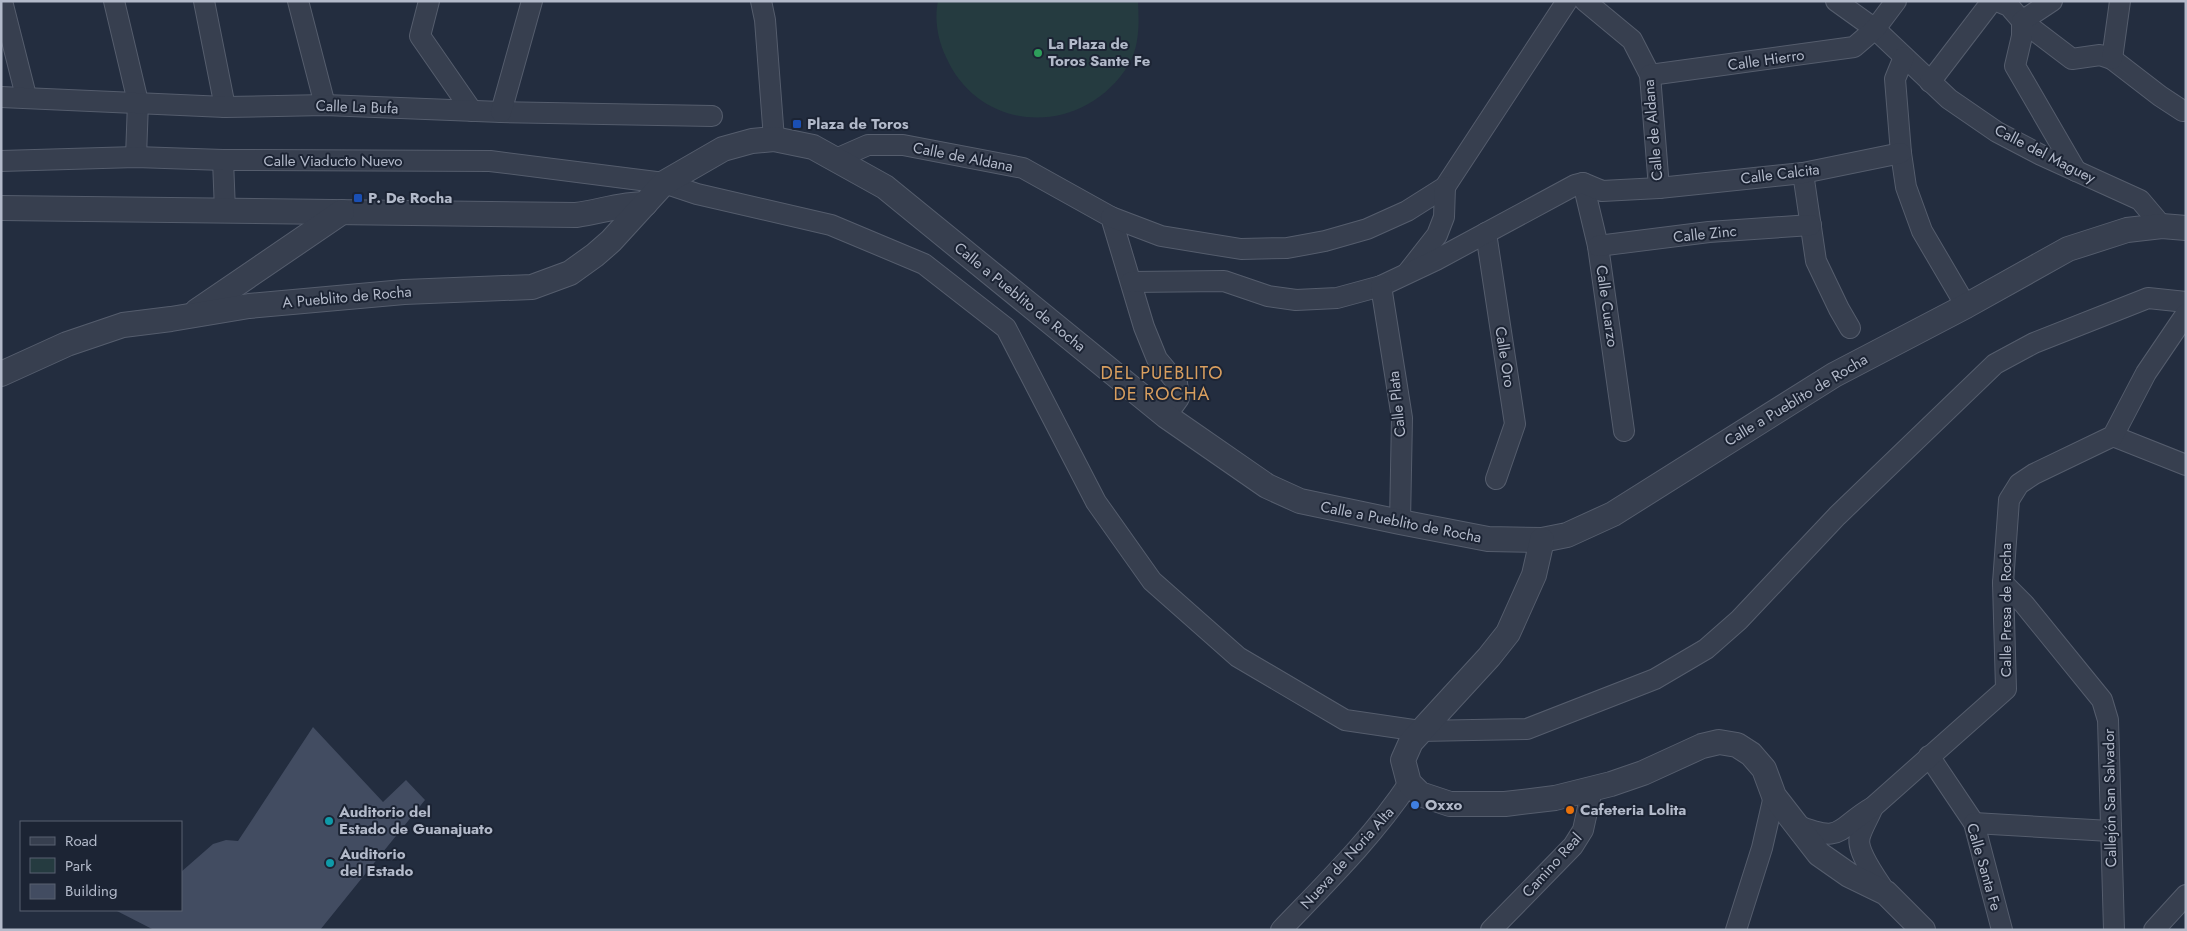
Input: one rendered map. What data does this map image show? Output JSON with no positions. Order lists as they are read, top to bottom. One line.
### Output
{"streets":{"street":["Calle Hierro","Calle La Bufa","Calle de Aldana","Calle del Maguey","Calle Viaducto Nuevo","Calle Calcita","Calle Zinc","A Pueblito de Rocha","Calle a Pueblito de Rocha","Calle Cuarzo","Calle Oro","Calle Plata","Calle Presa de Rocha","Callejón San Salvador","Nueva de Noria Alta","Camino Real","Calle Santa Fe"]},"crossings":[["Calle Hierro","Calle de Aldana"],["Calle Hierro","Calle del Maguey"],["Calle de Aldana","Calle Calcita"],["Calle de Aldana","Calle a Pueblito de Rocha"],["Calle de Aldana","Calle Cuarzo"],["Calle del Maguey","Calle a Pueblito de Rocha"],["Calle Viaducto Nuevo","A Pueblito de Rocha"],["Calle Viaducto Nuevo","Calle a Pueblito de Rocha"],["Calle Zinc","Calle Cuarzo"],["A Pueblito de Rocha","Calle a Pueblito de Rocha"],["Calle a Pueblito de Rocha","Calle Plata"],["Calle Presa de Rocha","Callejón San Salvador"],["Calle Presa de Rocha","Calle Santa Fe"]],"districts":["DEL PUEBLITO DE ROCHA"],"places":{"other":["La Plaza de Toros Sante Fe","Oxxo","Cafeteria Lolita","Auditorio del Estado de Guanajuato","Auditorio del Estado"],"transit":["Plaza de Toros","P. De Rocha"]},"legend":["Road","Park","Building"]}
